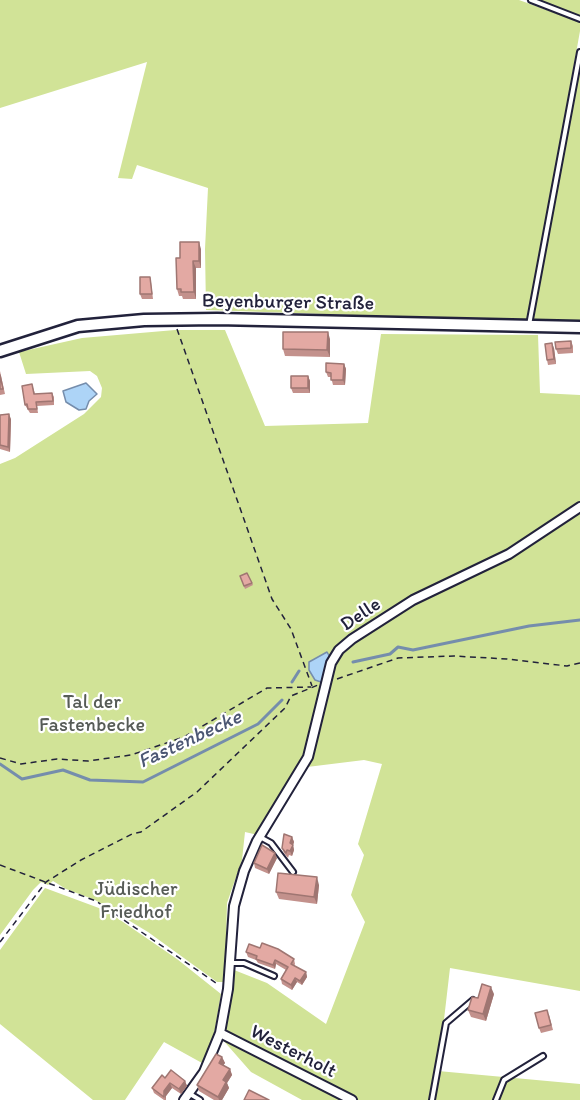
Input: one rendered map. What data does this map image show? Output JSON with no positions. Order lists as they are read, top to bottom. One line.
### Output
{"streets":{"main road":["Beyenburger Straße"],"street":["Delle","Westerholt"]},"crossings":[["Delle","Westerholt"]],"water":["Fastenbecke"],"parks":["Tal der Fastenbecke","Jüdischer Friedhof"]}
